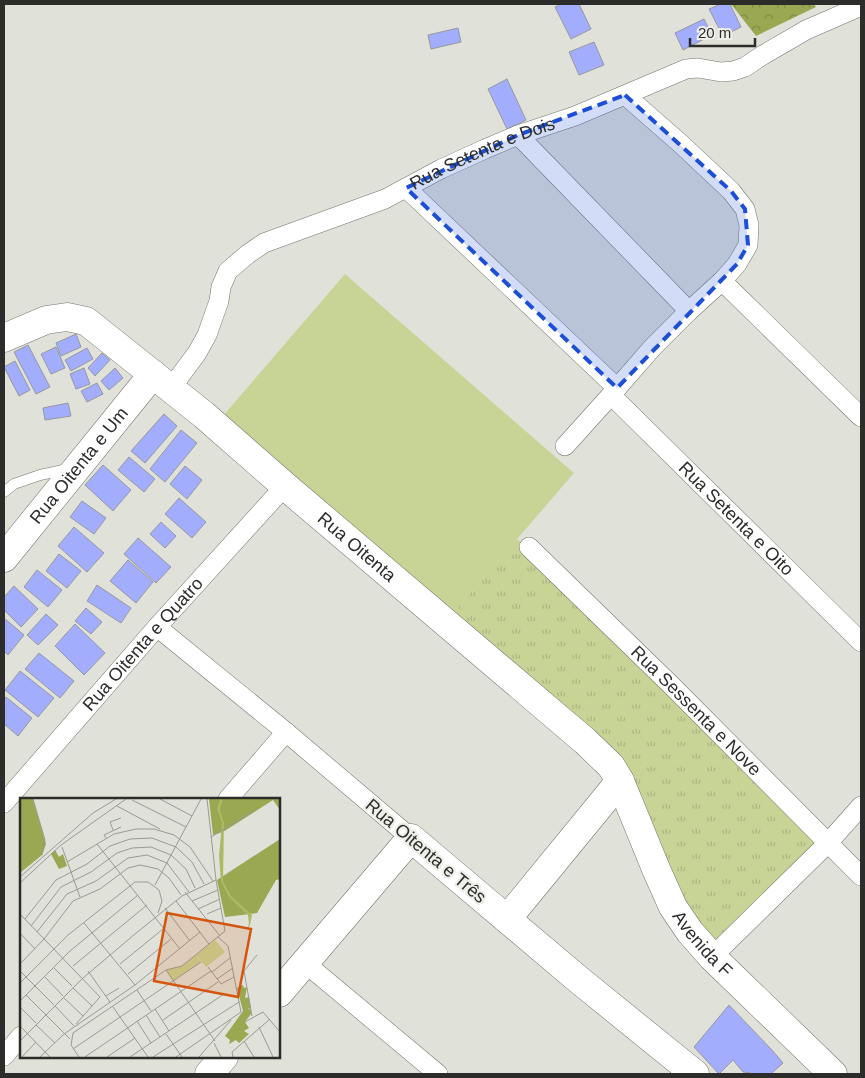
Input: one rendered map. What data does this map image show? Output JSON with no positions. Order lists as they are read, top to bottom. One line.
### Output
{"streets":{"street":["Rua Setenta e Dois","Rua Oitenta e Um","Rua Setenta e Oito","Rua Oitenta","Rua Oitenta e Quatro","Rua Sessenta e Nove","Rua Oitenta e Três","Avenida F"]},"crossings":[["Rua Setenta e Dois","Rua Oitenta e Um"],["Rua Setenta e Dois","Rua Setenta e Oito"],["Rua Setenta e Dois","Rua Oitenta"],["Rua Oitenta e Um","Rua Oitenta"],["Rua Oitenta","Rua Oitenta e Quatro"],["Rua Oitenta","Avenida F"],["Rua Oitenta e Quatro","Rua Oitenta e Três"]],"scale_bar":"20 m"}
